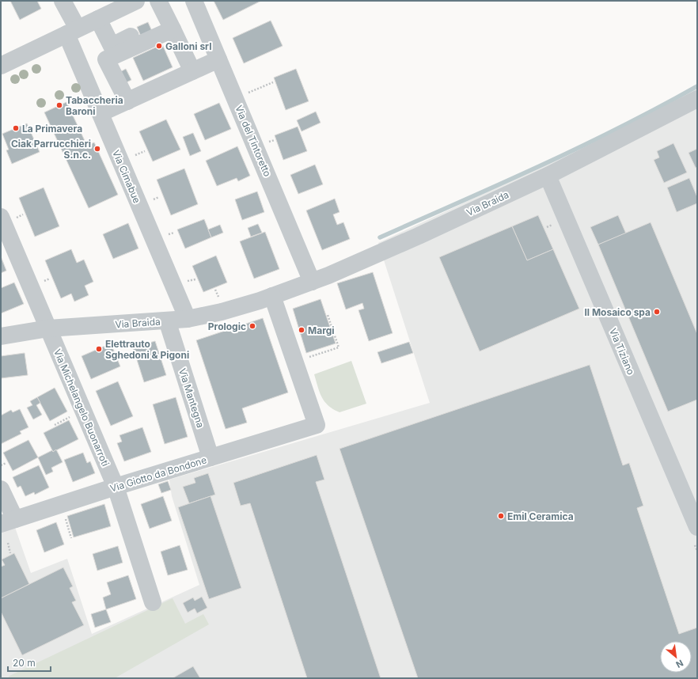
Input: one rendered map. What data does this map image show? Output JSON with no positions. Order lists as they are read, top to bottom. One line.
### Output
{"streets":{"street":["Via del Tintoretto","Via Cimabue","Via Braida","Via Tiziano","Via Mantegna","Via Michelangelo Buonarroti","Via Giotto da Bondone"]},"crossings":[["Via del Tintoretto","Via Braida"],["Via Cimabue","Via Braida"],["Via Braida","Via Tiziano"],["Via Braida","Via Mantegna"],["Via Braida","Via Michelangelo Buonarroti"],["Via Braida","Via Giotto da Bondone"],["Via Mantegna","Via Giotto da Bondone"],["Via Michelangelo Buonarroti","Via Giotto da Bondone"]],"places":["Galloni srl","Tabaccheria Baroni","La Primavera","Ciak Parrucchieri S.n.c.","Il Mosaico spa","Prologic","Margi","Elettrauto Sghedoni & Pigoni","Emil Ceramica"],"scale_bar":"20 m","north":"bottom right"}
